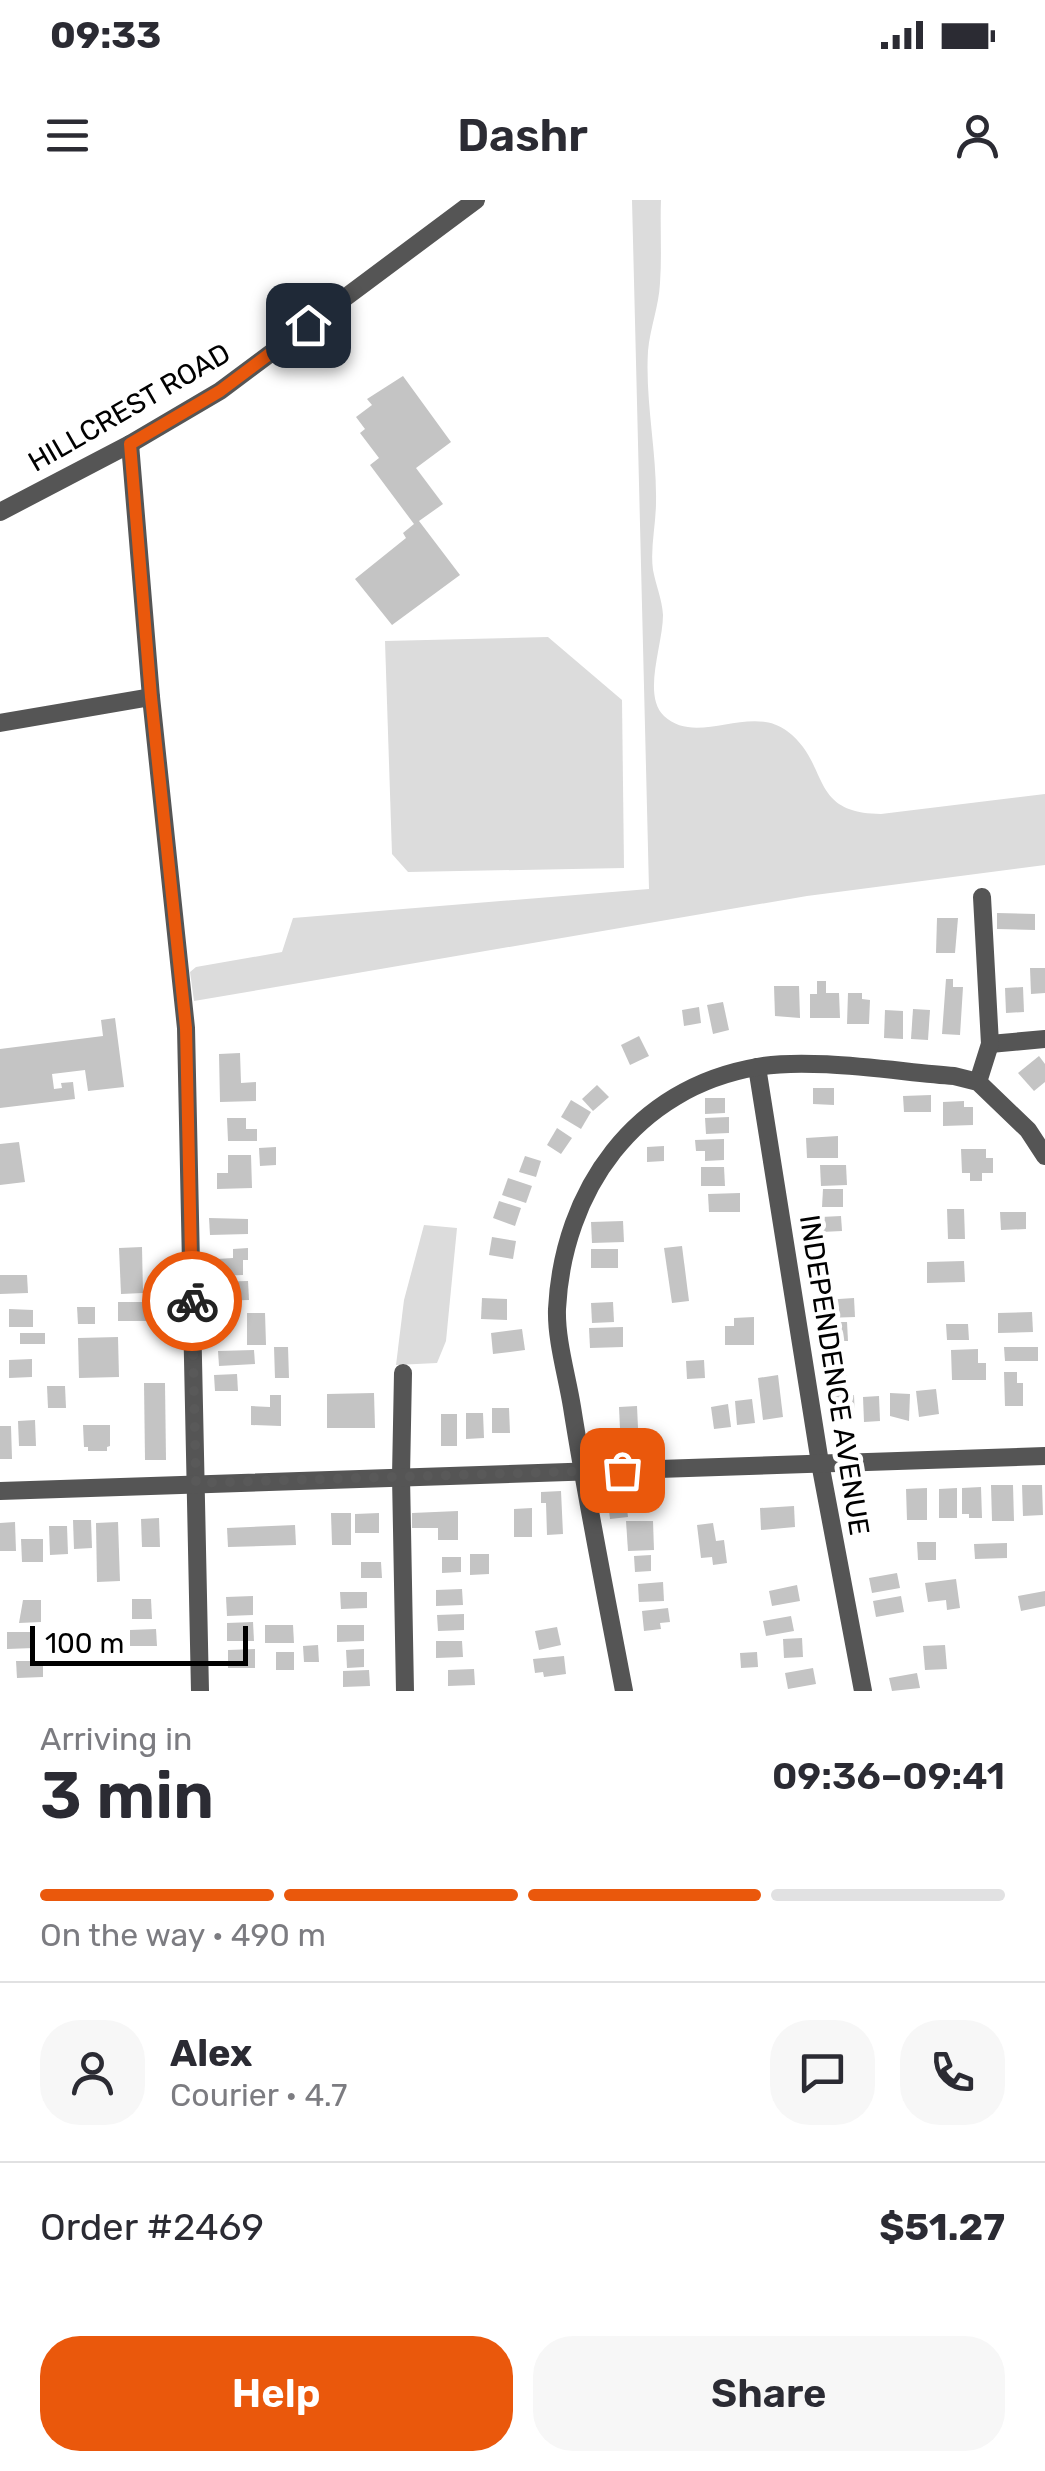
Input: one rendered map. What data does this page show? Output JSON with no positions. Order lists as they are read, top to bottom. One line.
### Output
{"streets":{"street":["HILLCREST ROAD","INDEPENDENCE AVENUE"]},"scale_bar":"100 m","page":{"status":"09:33","header":"Dashr","scale":"100 m","heading":["3 min","Arriving in","09:36–09:41"],"panel":["Alex","Courier · 4.7","Order #2469","$51.27"],"bar":"On the way · 490 m","buttons":["Help","Share"]}}
